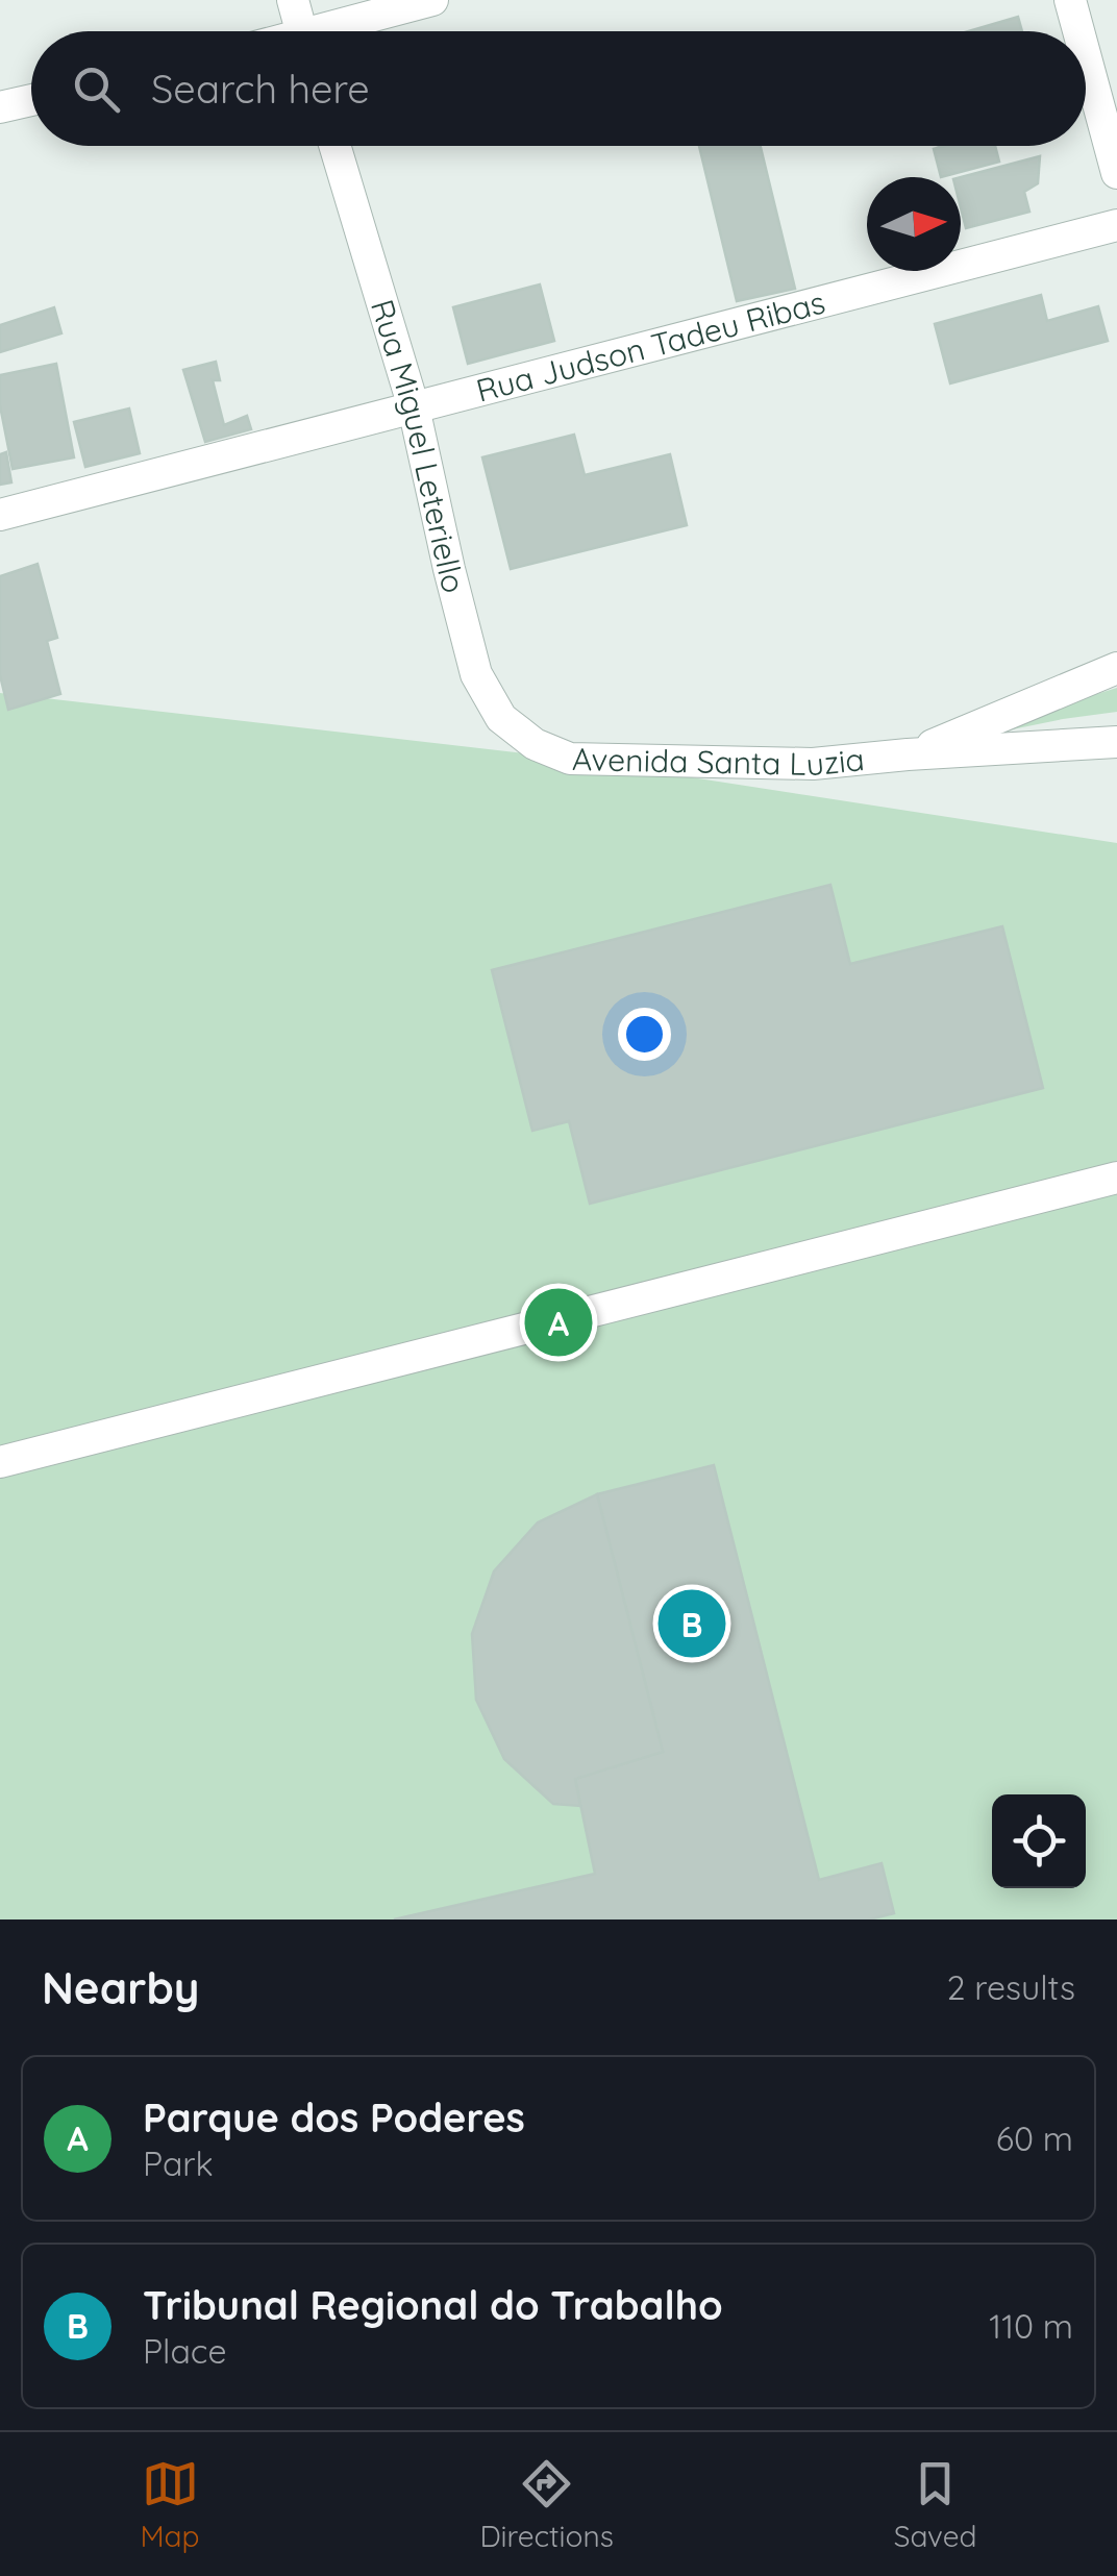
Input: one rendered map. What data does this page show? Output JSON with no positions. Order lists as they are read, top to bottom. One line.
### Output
{"streets":{"street":["Rua Judson Tadeu Ribas","Rua Miguel Leteriello","Avenida Santa Luzia"]},"crossings":[["Rua Judson Tadeu Ribas","Rua Miguel Leteriello"],["Rua Miguel Leteriello","Avenida Santa Luzia"]],"north":"right","page":{"search":"Search here","pins":["A","B"],"heading":["Nearby","2 results"],"list":[{"mark":"A","name":"Parque dos Poderes","note":"Park","value":"60 m"},{"mark":"B","name":"Tribunal Regional do Trabalho","note":"Place","value":"110 m"}],"nav":["Map","Directions","Saved"]}}
